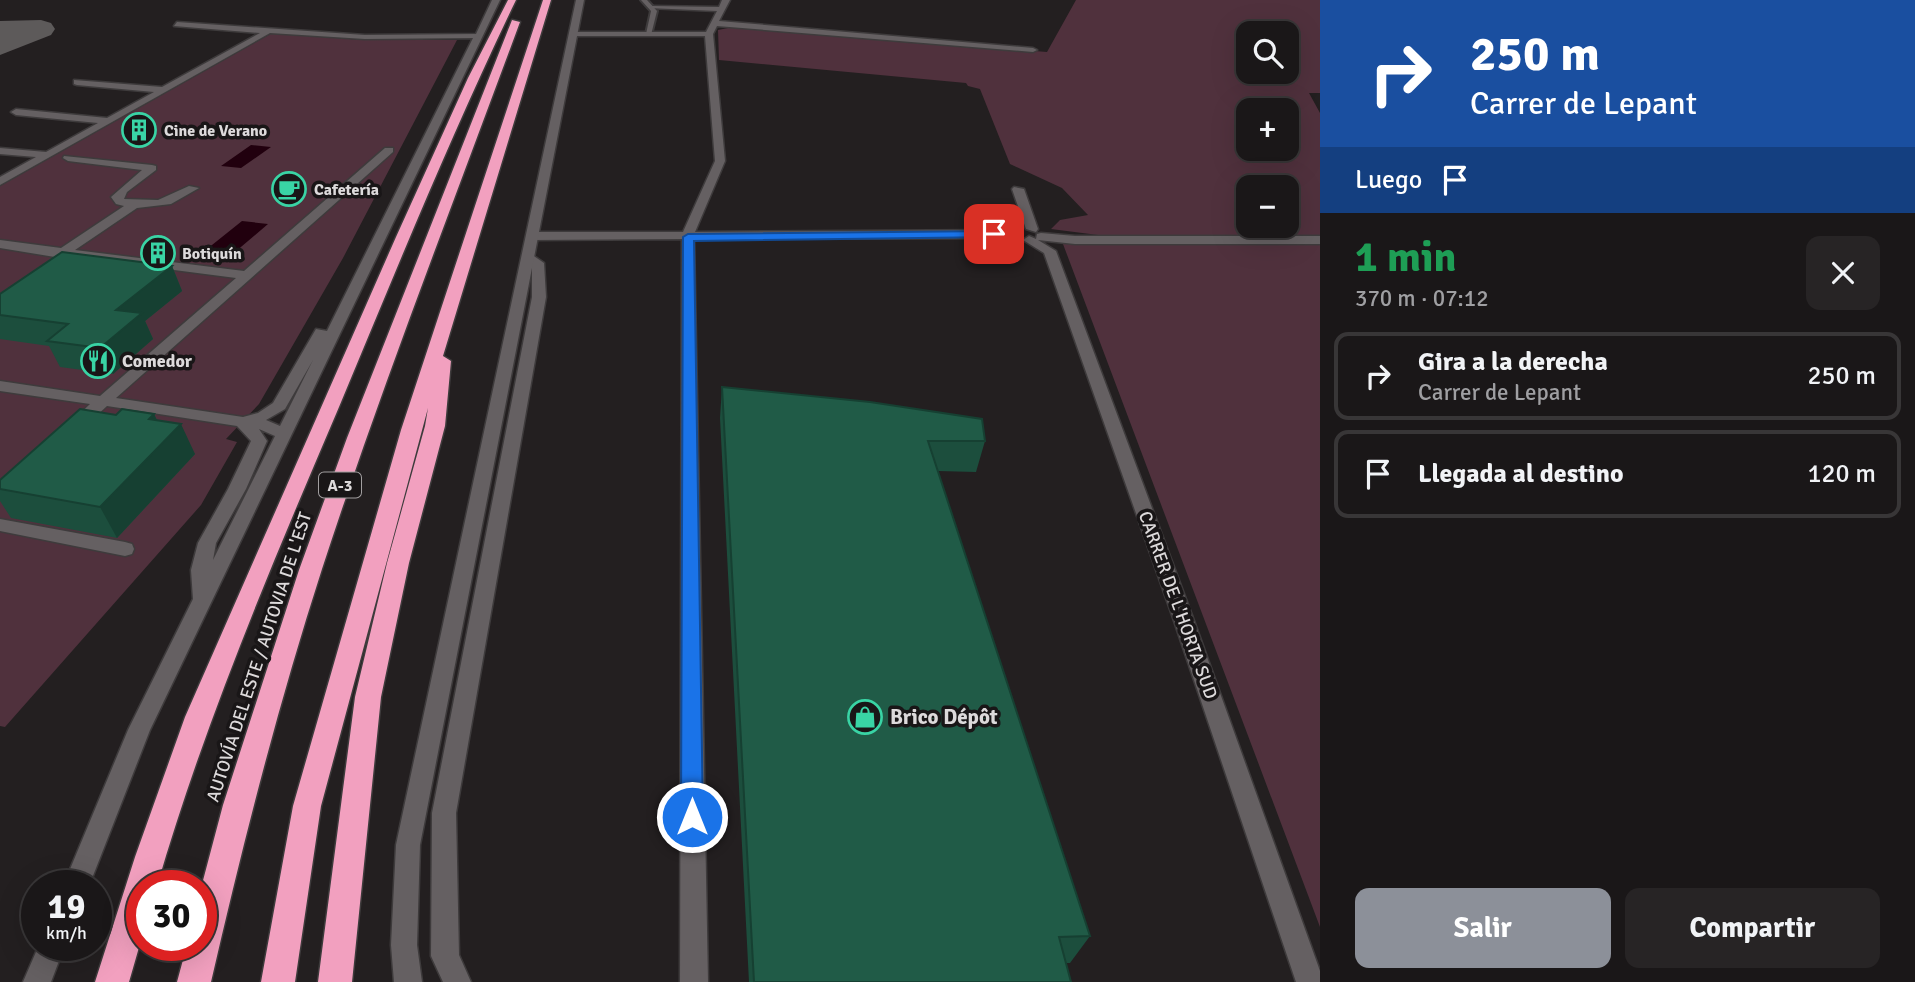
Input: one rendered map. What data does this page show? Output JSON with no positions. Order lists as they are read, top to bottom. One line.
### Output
{"streets":{"highway":["A-3","AUTOVÍA DEL ESTE / AUTOVIA DE L'EST"],"street":["CARRER DE L'HORTA SUD"]},"places":{"building":["Cine de Verano","Botiquín"],"cafe":["Cafetería"],"restaurant":["Comedor"],"shop":["Brico Dépôt"]},"page":{"turn":["250 m","Carrer de Lepant"],"map_buttons":["+","−"],"then":"Luego","heading":["1 min","370 m · 07:12"],"list":[{"name":"Gira a la derecha","note":"Carrer de Lepant","value":"250 m"},{"name":"Llegada al destino","value":"120 m"}],"speed":"19 km/h","limit":"30","buttons":["Salir","Compartir"]}}
